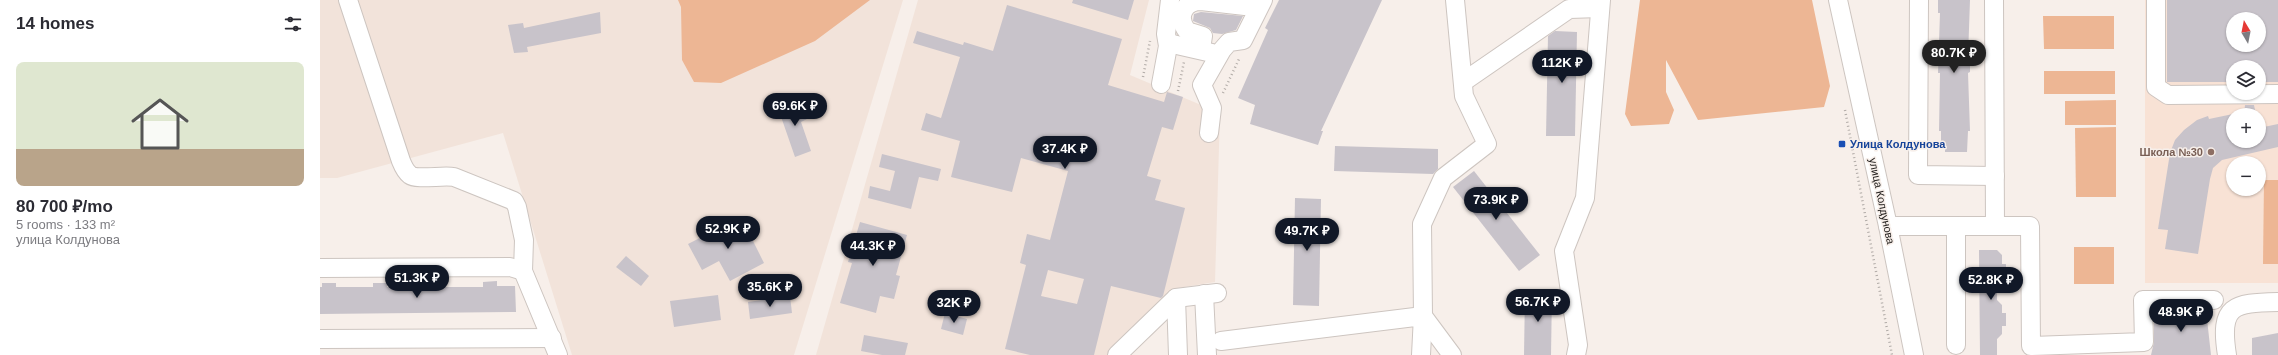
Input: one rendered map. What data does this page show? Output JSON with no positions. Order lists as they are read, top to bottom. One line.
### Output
{"streets":{"street":["улица Колдунова"]},"places":{"transit":["Улица Колдунова"],"other":["Школа №30"]},"north":"top","page":{"heading":"14 homes","map_buttons":["+","−"],"price":["80.7K ₽","112K ₽","69.6K ₽","37.4K ₽","73.9K ₽","52.9K ₽","49.7K ₽","44.3K ₽","51.3K ₽","52.8K ₽","35.6K ₽","56.7K ₽","32K ₽","48.9K ₽"],"list":[{"name":"80 700 ₽/mo","note":"5 rooms · 133 m² · улица Колдунова"}]}}
